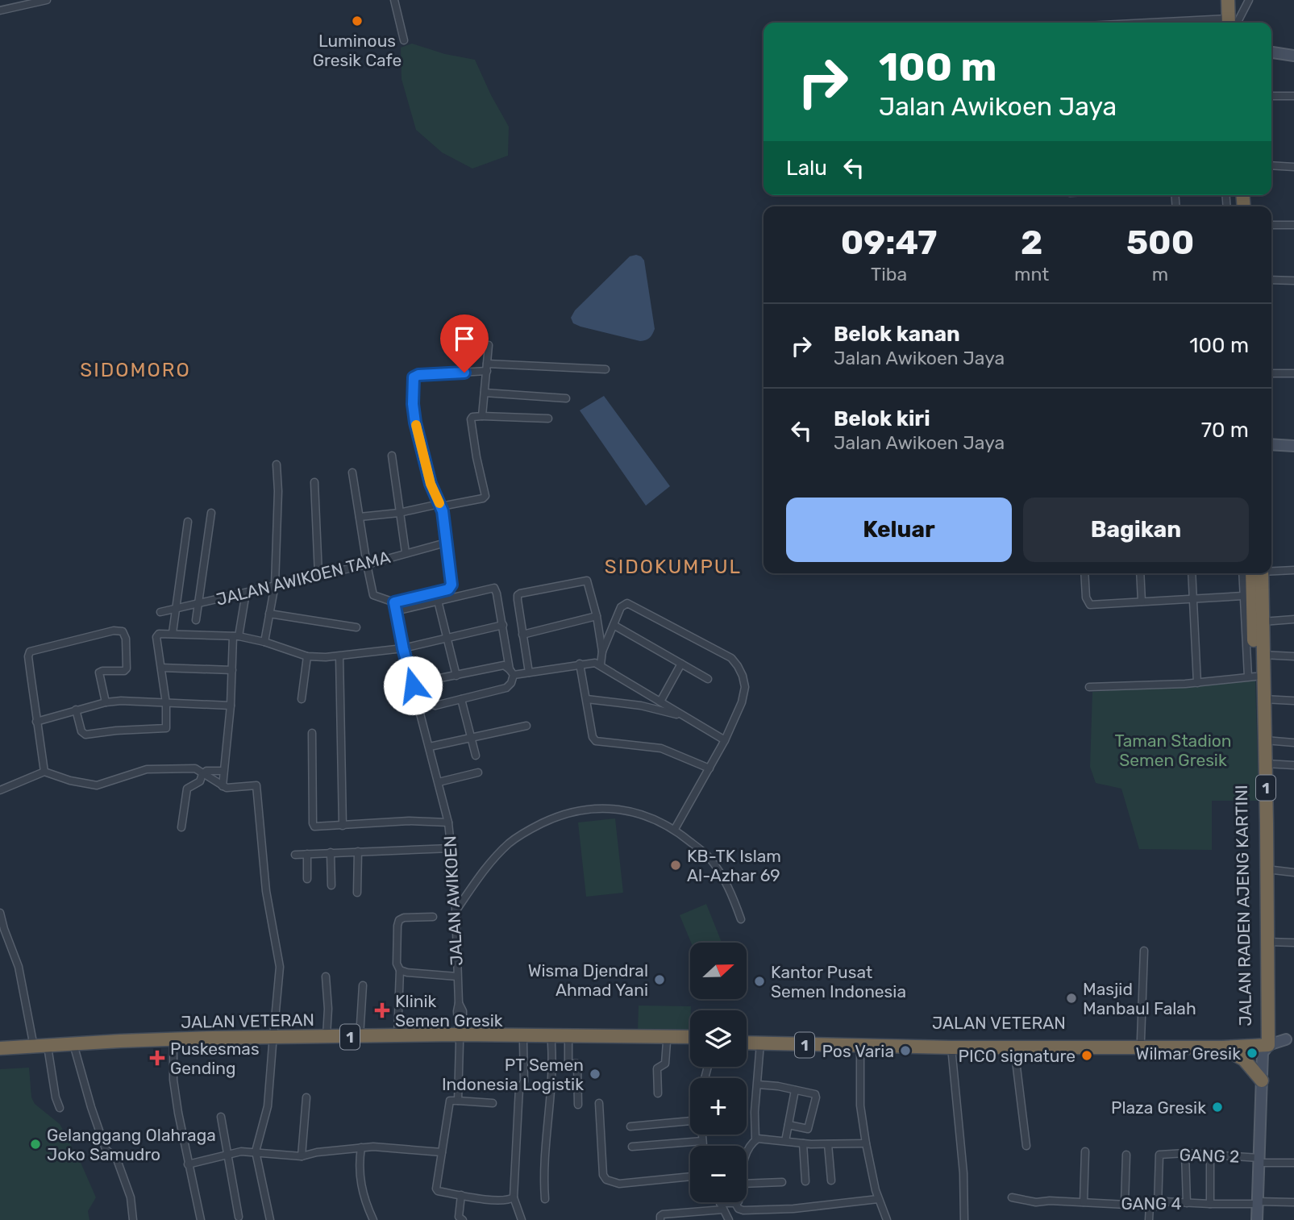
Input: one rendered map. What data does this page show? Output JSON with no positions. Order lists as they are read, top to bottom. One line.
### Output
{"streets":{"highway":["1","JALAN RADEN AJENG KARTINI","JALAN VETERAN"],"street":["JALAN AWIKOEN TAMA","JALAN AWIKOEN","GANG 2","GANG 4"]},"crossings":[["JALAN AWIKOEN","JALAN VETERAN"],["JALAN RADEN AJENG KARTINI","JALAN VETERAN"],["GANG 2","GANG 4"]],"districts":["SIDOMORO","SIDOKUMPUL"],"parks":["Taman Stadion Semen Gresik"],"places":{"other":["Luminous Gresik Cafe","KB-TK Islam Al-Azhar 69","Wisma Djendral Ahmad Yani","Kantor Pusat Semen Indonesia","Masjid Manbaul Falah","Pos Varia","Wilmar Gresik","PICO signature","PT Semen Indonesia Logistik","Plaza Gresik","Gelanggang Olahraga Joko Samudro"],"health":["Klinik Semen Gresik","Puskesmas Gending"]},"north":"right","page":{"turn":["100 m","Jalan Awikoen Jaya"],"then":"Lalu","eta":["09:47","Tiba","2","mnt","500","m"],"list":[{"name":"Belok kanan","note":"Jalan Awikoen Jaya","value":"100 m"},{"name":"Belok kiri","note":"Jalan Awikoen Jaya","value":"70 m"}],"buttons":["Keluar","Bagikan"],"map_buttons":["+","−"]}}
